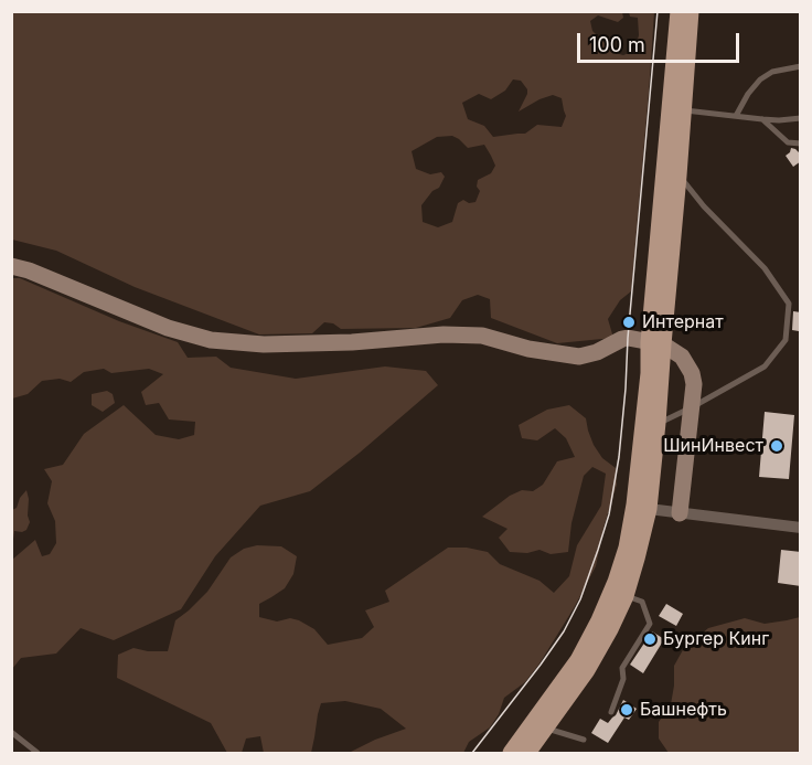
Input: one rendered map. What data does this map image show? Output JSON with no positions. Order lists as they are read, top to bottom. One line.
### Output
{"places":["Интернат","ШинИнвест","Бургер Кинг","Башнефть"],"scale_bar":"100 m"}
